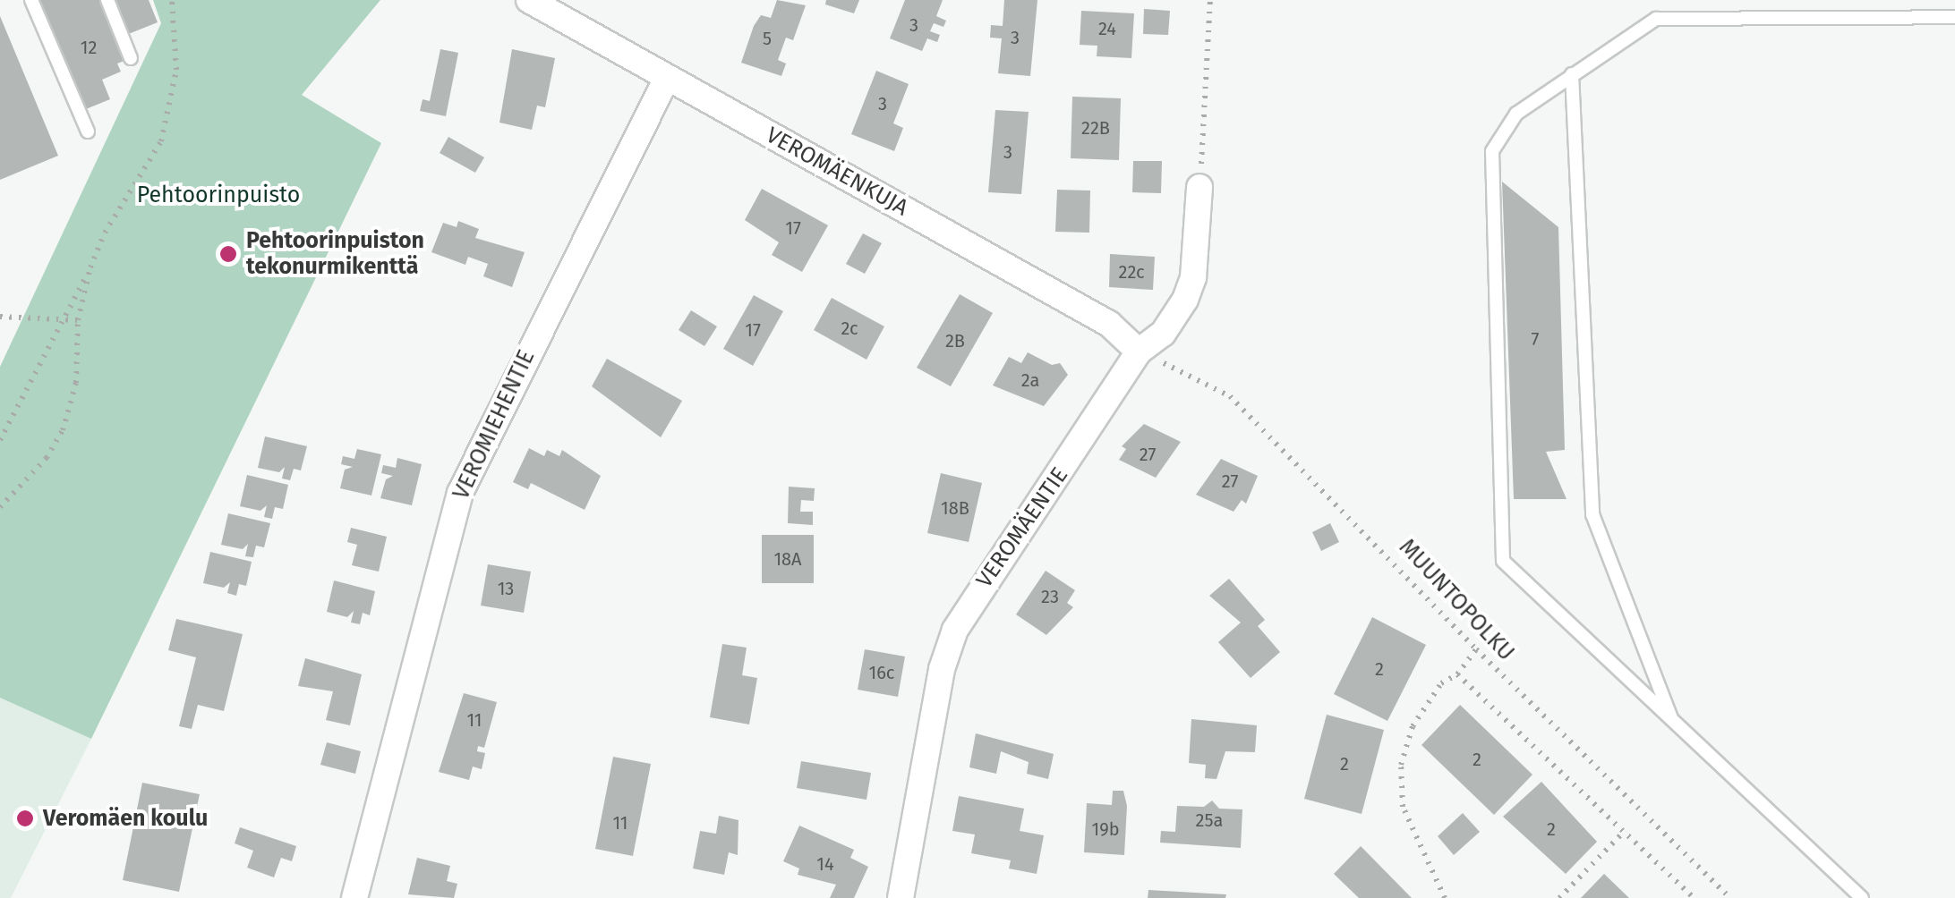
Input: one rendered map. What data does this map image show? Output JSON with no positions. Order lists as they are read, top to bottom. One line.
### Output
{"streets":{"street":["VEROMÄENKUJA","VEROMIEHENTIE","VEROMÄENTIE"],"path":["MUUNTOPOLKU"]},"crossings":[["VEROMÄENKUJA","VEROMIEHENTIE"],["VEROMÄENKUJA","VEROMÄENTIE"],["VEROMÄENKUJA","MUUNTOPOLKU"],["VEROMÄENTIE","MUUNTOPOLKU"]],"parks":["Pehtoorinpuisto"],"places":["Pehtoorinpuiston tekonurmikenttä","Veromäen koulu"],"house_numbers":["3","24","3","5","12","3","22B","3","17","22c","2c","17","7","2B","2a","27","27","18B","18A","13","23","2","16c","11","2","2","25a","11","19b","2","14"]}
